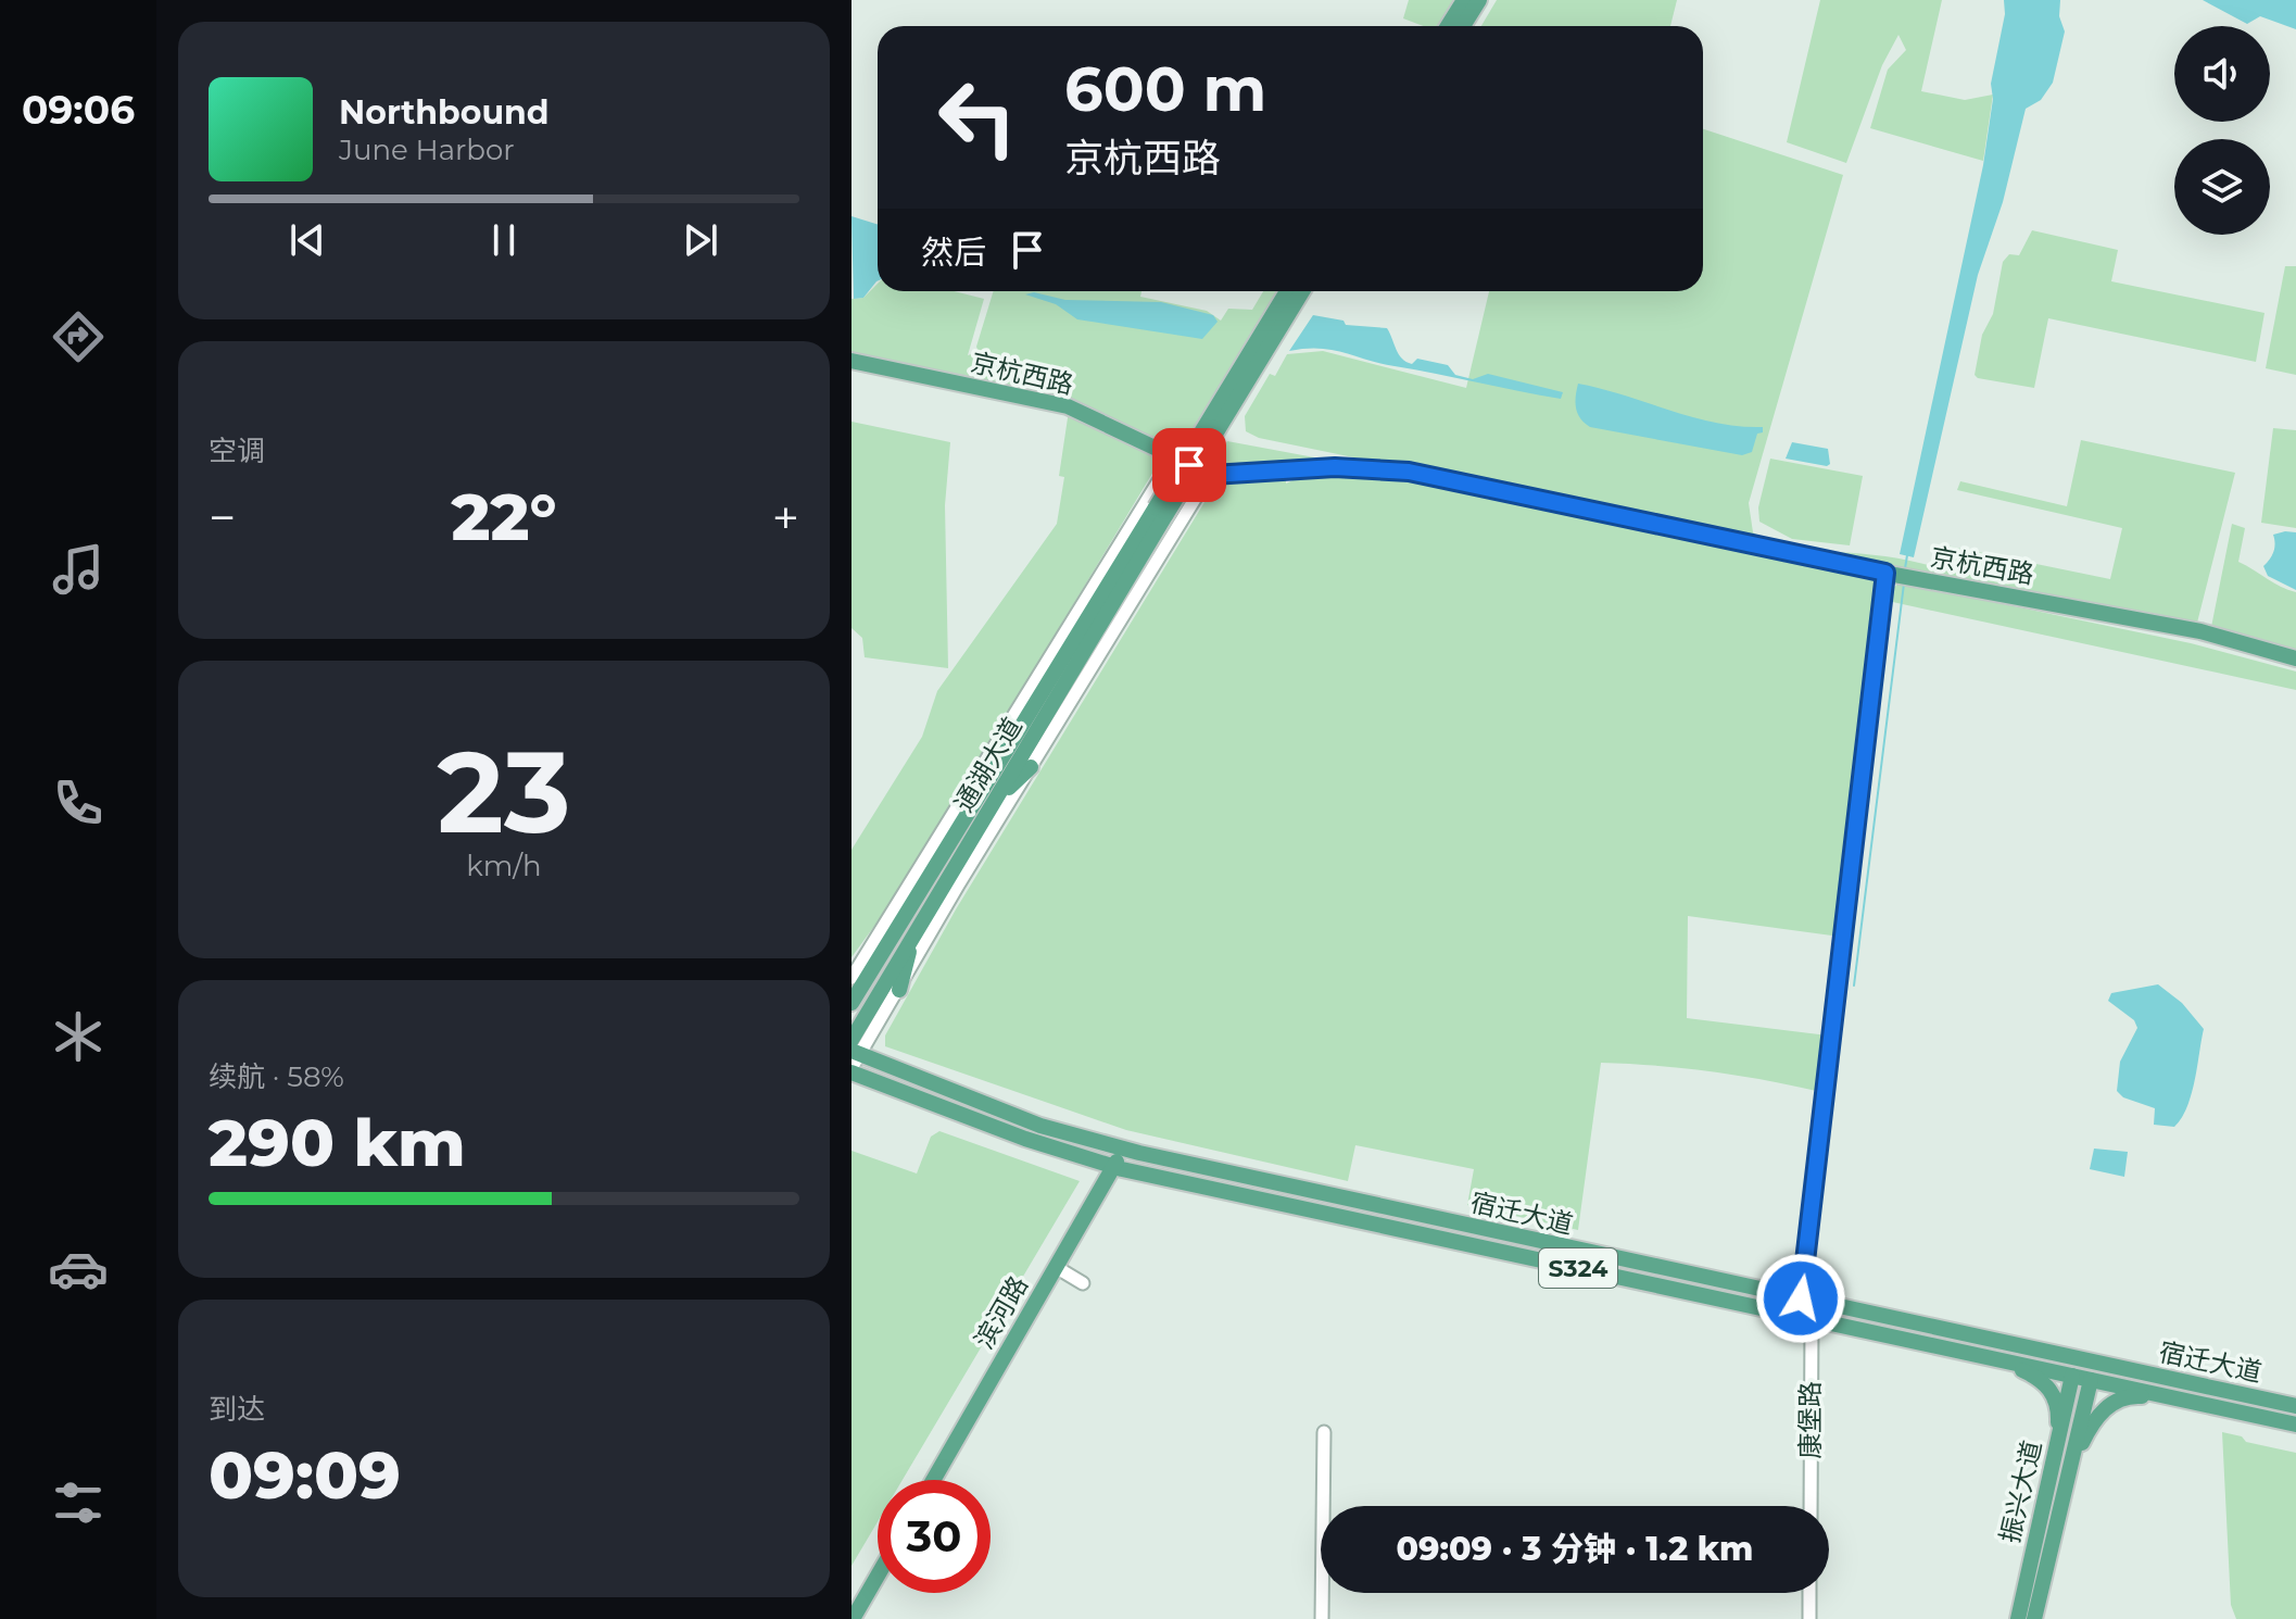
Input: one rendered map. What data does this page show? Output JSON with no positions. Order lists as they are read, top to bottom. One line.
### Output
{"streets":{"main road":["京杭西路","通湖大道","宿迁大道","S324","滨河路","振兴大道"],"street":["康堡路"]},"crossings":[["通湖大道","宿迁大道"],["宿迁大道","滨河路"],["宿迁大道","康堡路"],["宿迁大道","振兴大道"]],"page":{"tabs":"09:06","turn":["600 m","京杭西路"],"song":["Northbound","June Harbor"],"then":"然后","tile":["空调",["23","km/h"],["续航 · 58%","290 km"],["到达","09:09"]],"heat":["−","22°","+"],"limit":"30","trip":"09:09 · 3 分钟 · 1.2 km"}}
